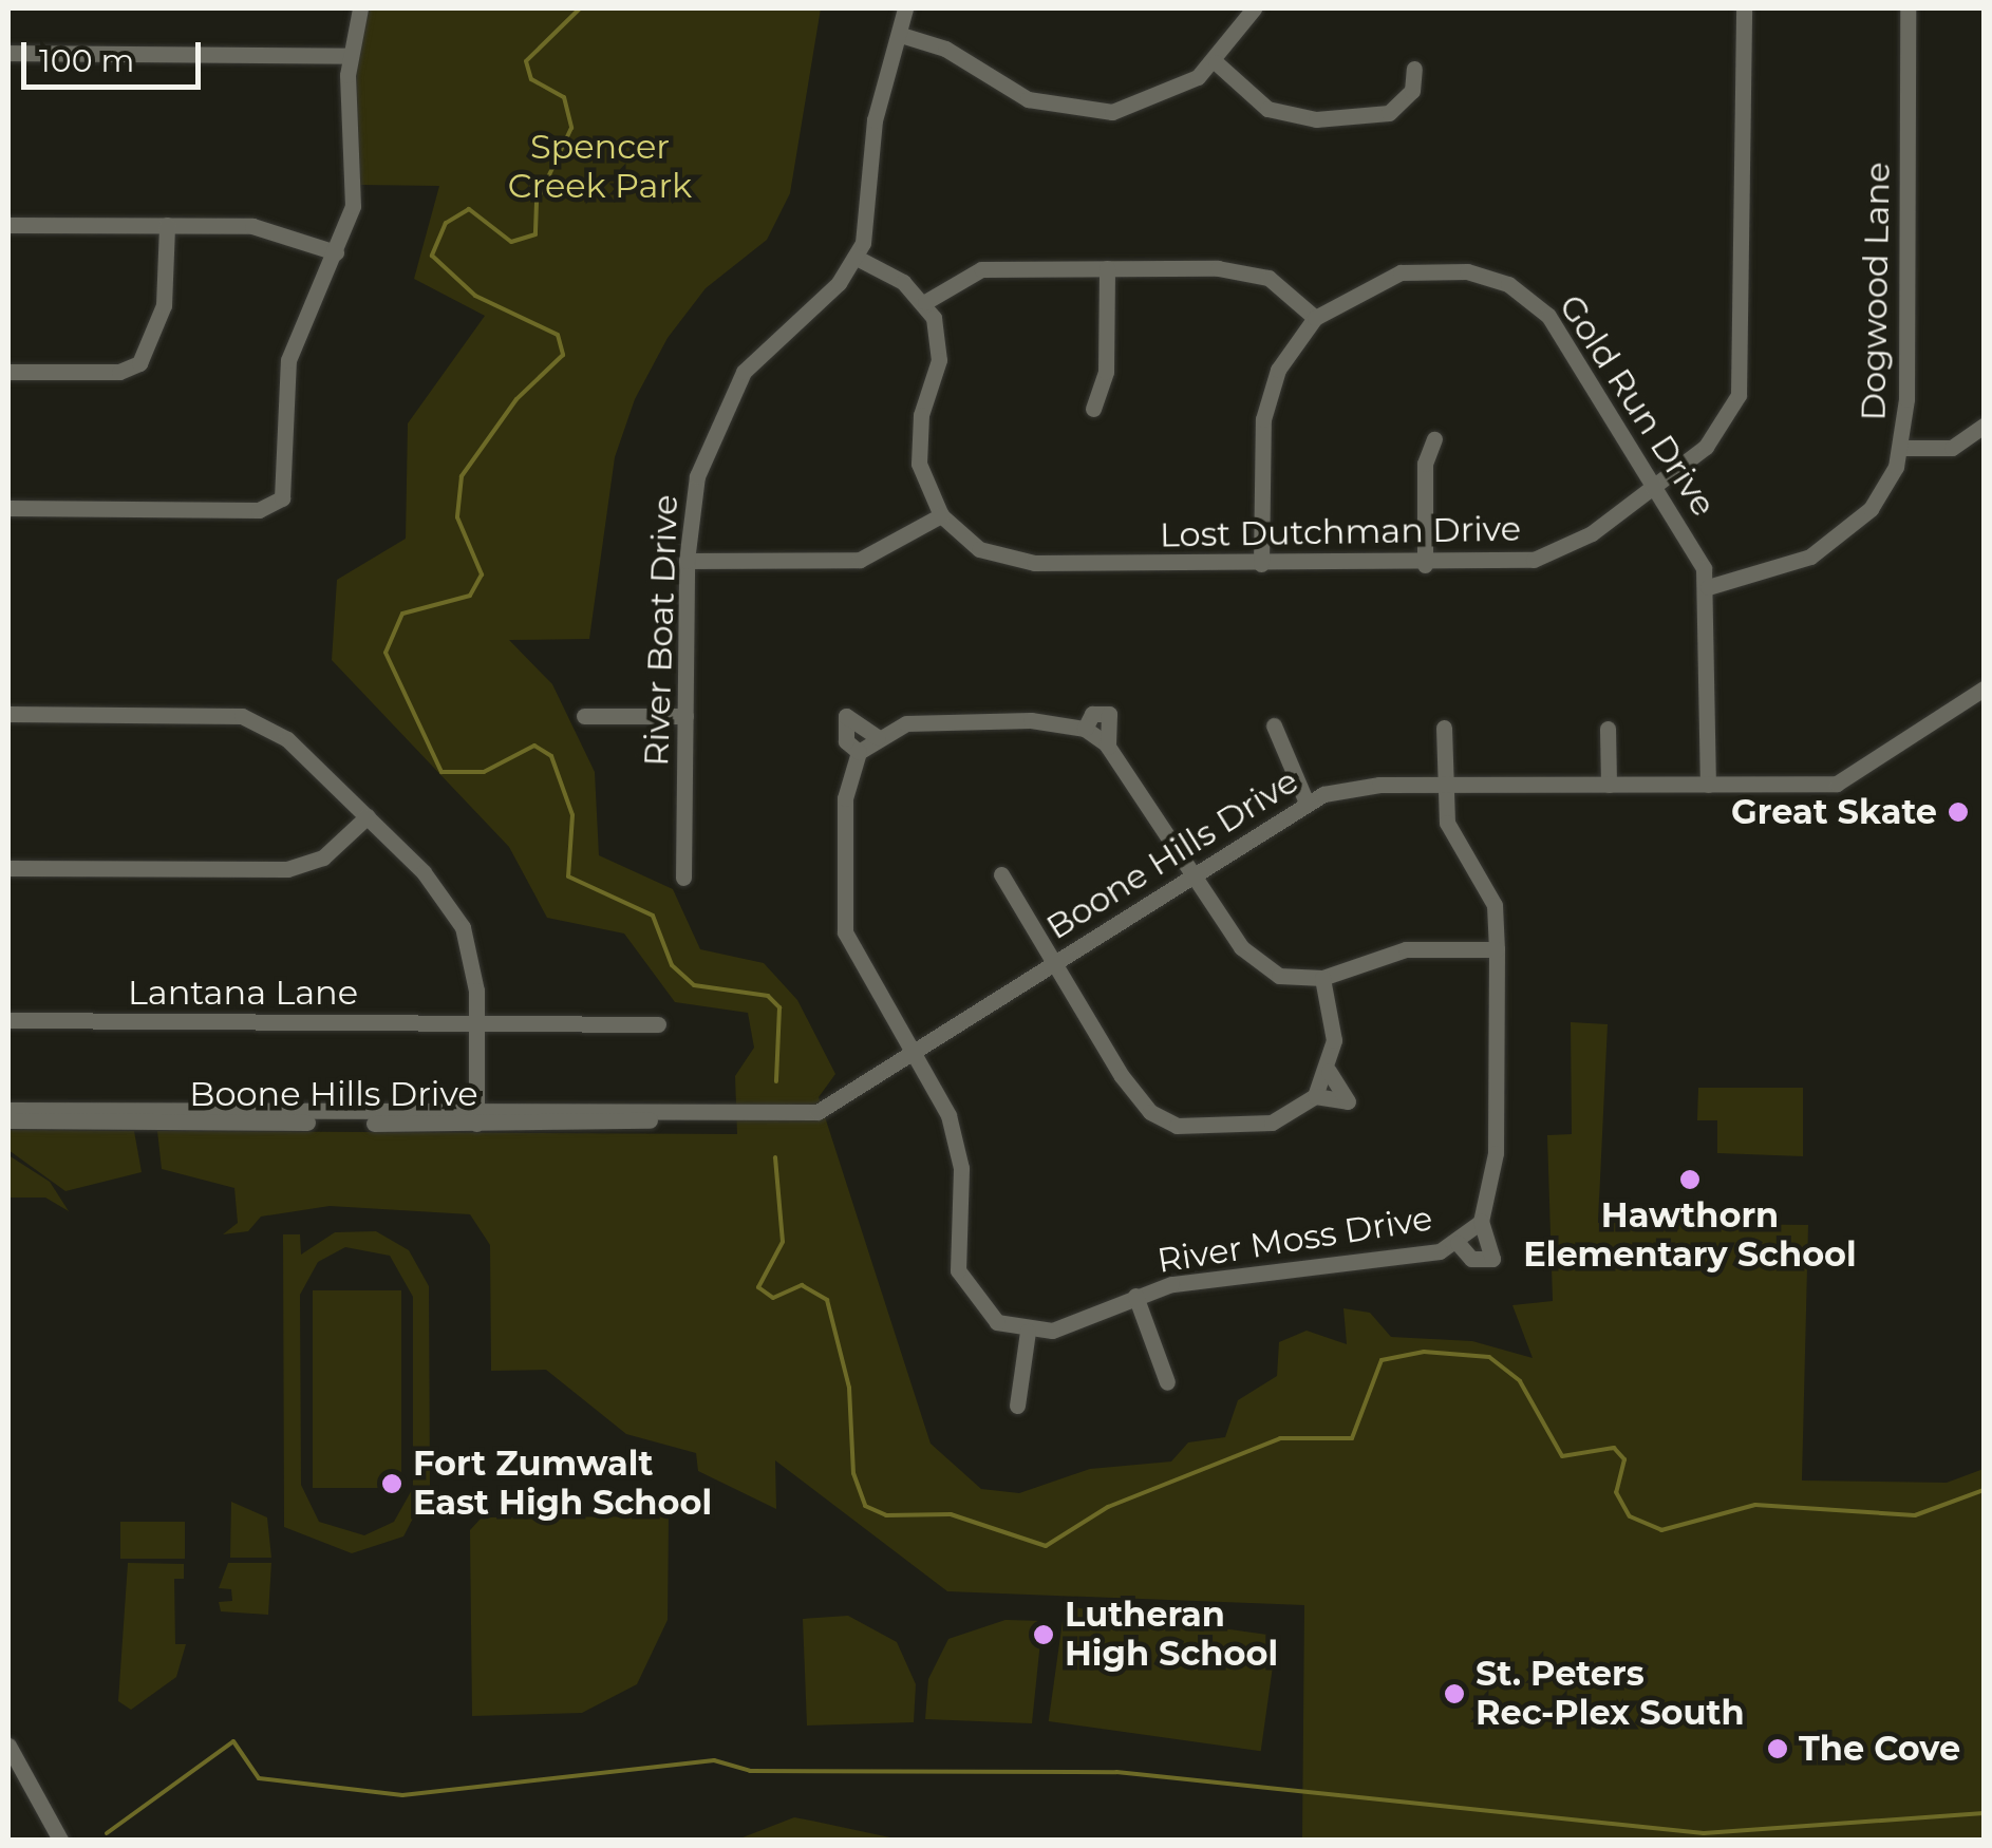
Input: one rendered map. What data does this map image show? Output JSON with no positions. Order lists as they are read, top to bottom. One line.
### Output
{"streets":{"street":["Dogwood Lane","Gold Run Drive","Lost Dutchman Drive","River Boat Drive","Boone Hills Drive","Lantana Lane","River Moss Drive"]},"crossings":[["Dogwood Lane","Gold Run Drive"],["Gold Run Drive","Lost Dutchman Drive"],["Gold Run Drive","Boone Hills Drive"],["Boone Hills Drive","River Moss Drive"]],"parks":["Spencer Creek Park"],"places":["Great Skate","Hawthorn Elementary School","Fort Zumwalt East High School","Lutheran High School","St. Peters Rec-Plex South","The Cove"],"scale_bar":"100 m"}
